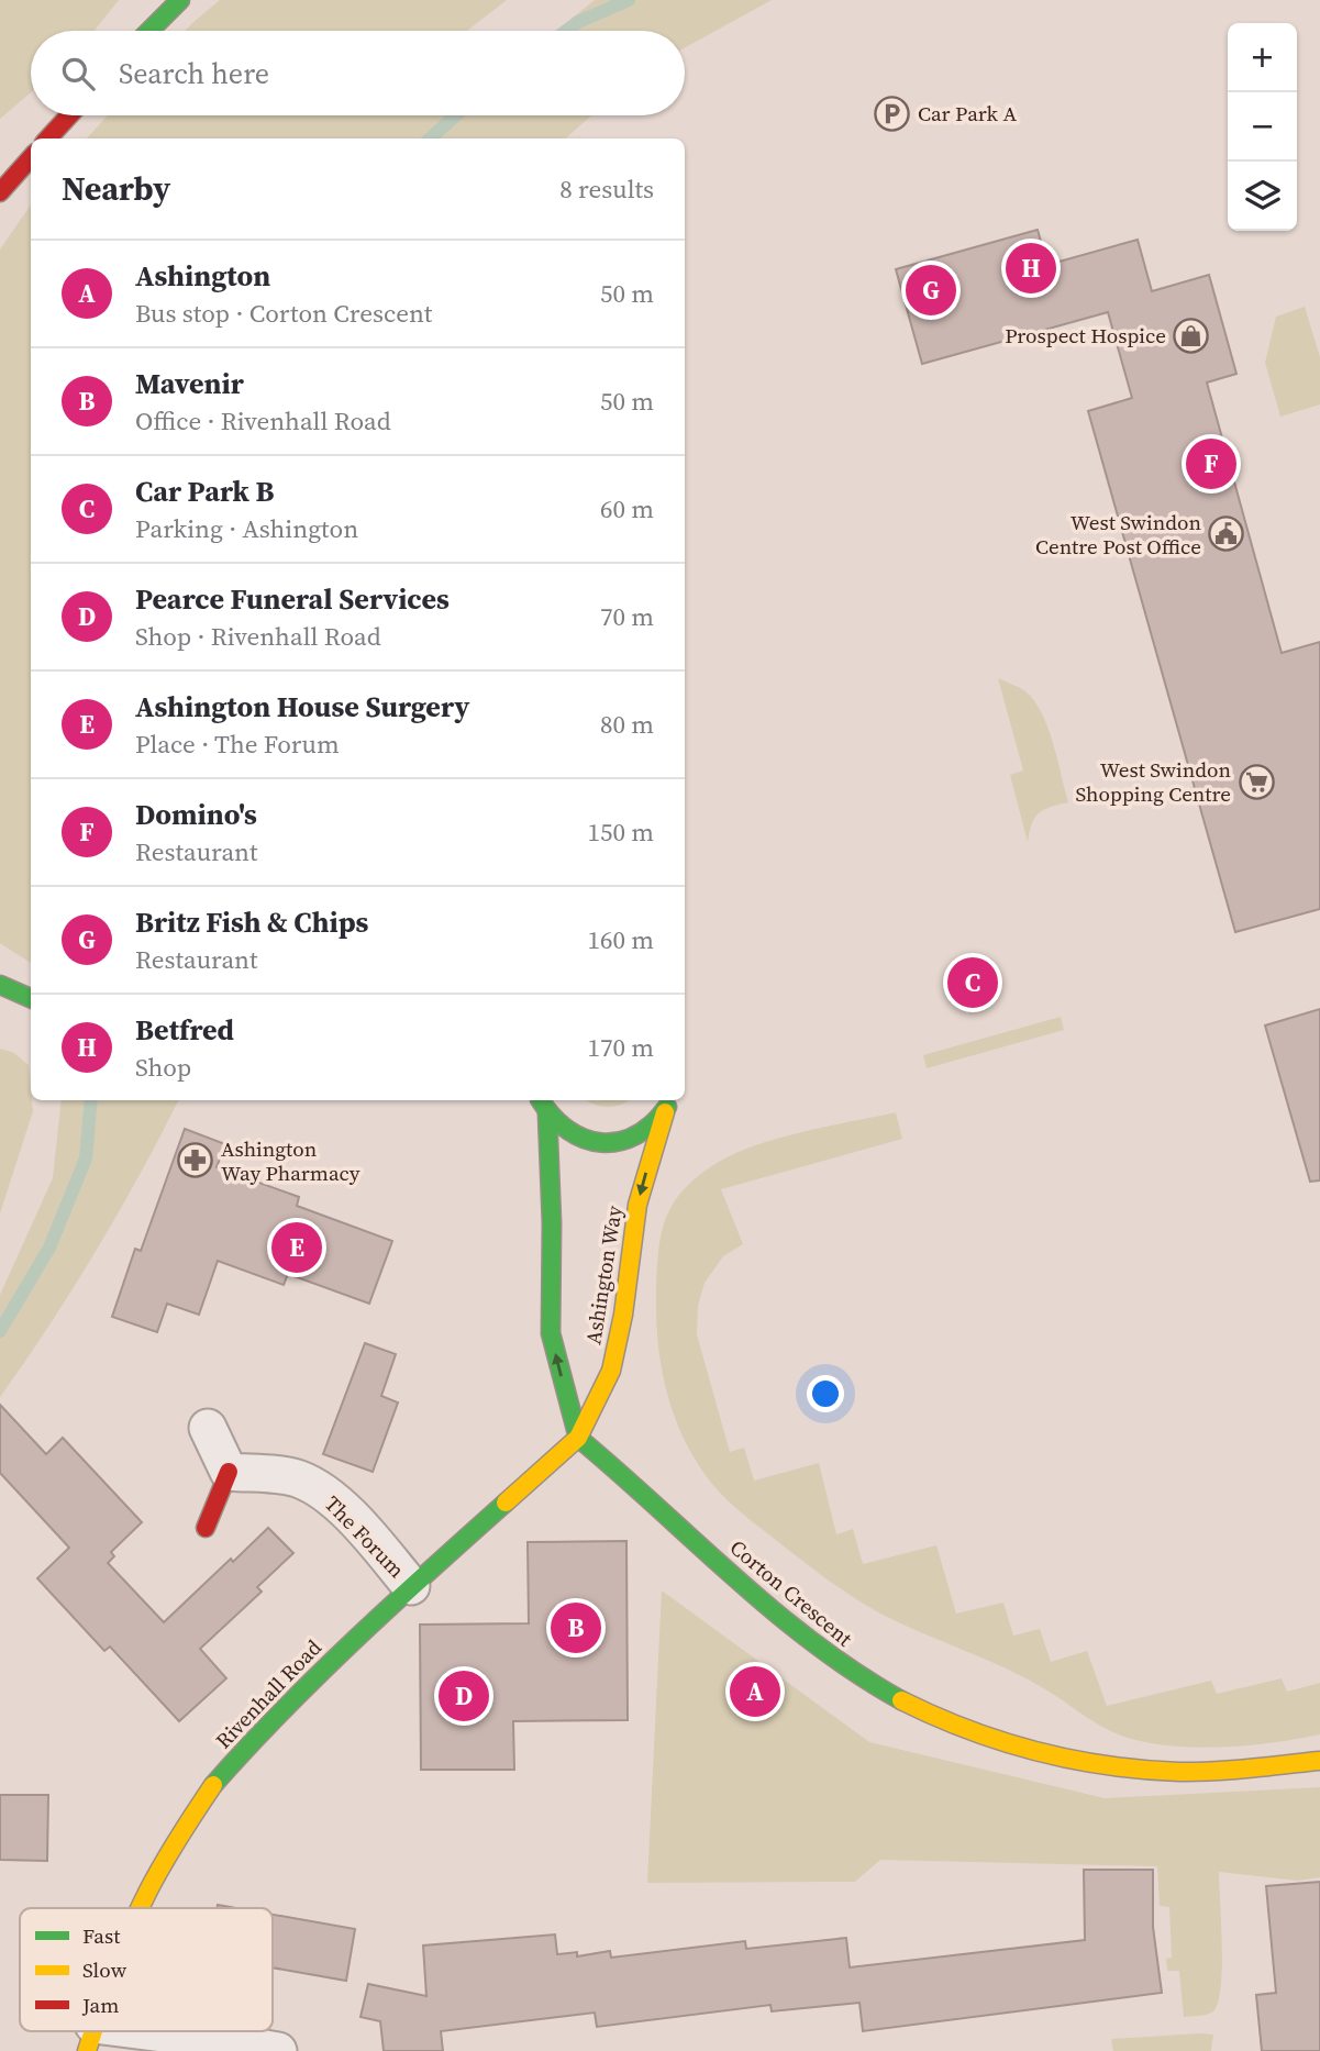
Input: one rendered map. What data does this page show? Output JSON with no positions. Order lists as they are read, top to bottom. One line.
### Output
{"streets":{"street":["Ashington Way","The Forum","Corton Crescent","Rivenhall Road"]},"crossings":[["Ashington Way","Corton Crescent"],["Ashington Way","Rivenhall Road"],["The Forum","Rivenhall Road"],["Corton Crescent","Rivenhall Road"]],"places":{"parking":["Car Park A"],"shop":["Prospect Hospice"],"public building":["West Swindon Centre Post Office"],"supermarket":["West Swindon Shopping Centre"],"pharmacy":["Ashington Way Pharmacy"]},"legend":["Fast","Slow","Jam"],"page":{"map_buttons":["+","−"],"search":"Search here","heading":["Nearby","8 results"],"pins":["H","G","F","C","E","B","A","D"],"list":[{"mark":"A","name":"Ashington","note":"Bus stop · Corton Crescent","value":"50 m"},{"mark":"B","name":"Mavenir","note":"Office · Rivenhall Road","value":"50 m"},{"mark":"C","name":"Car Park B","note":"Parking · Ashington","value":"60 m"},{"mark":"D","name":"Pearce Funeral Services","note":"Shop · Rivenhall Road","value":"70 m"},{"mark":"E","name":"Ashington House Surgery","note":"Place · The Forum","value":"80 m"},{"mark":"F","name":"Domino's","note":"Restaurant","value":"150 m"},{"mark":"G","name":"Britz Fish & Chips","note":"Restaurant","value":"160 m"},{"mark":"H","name":"Betfred","note":"Shop","value":"170 m"}]}}
